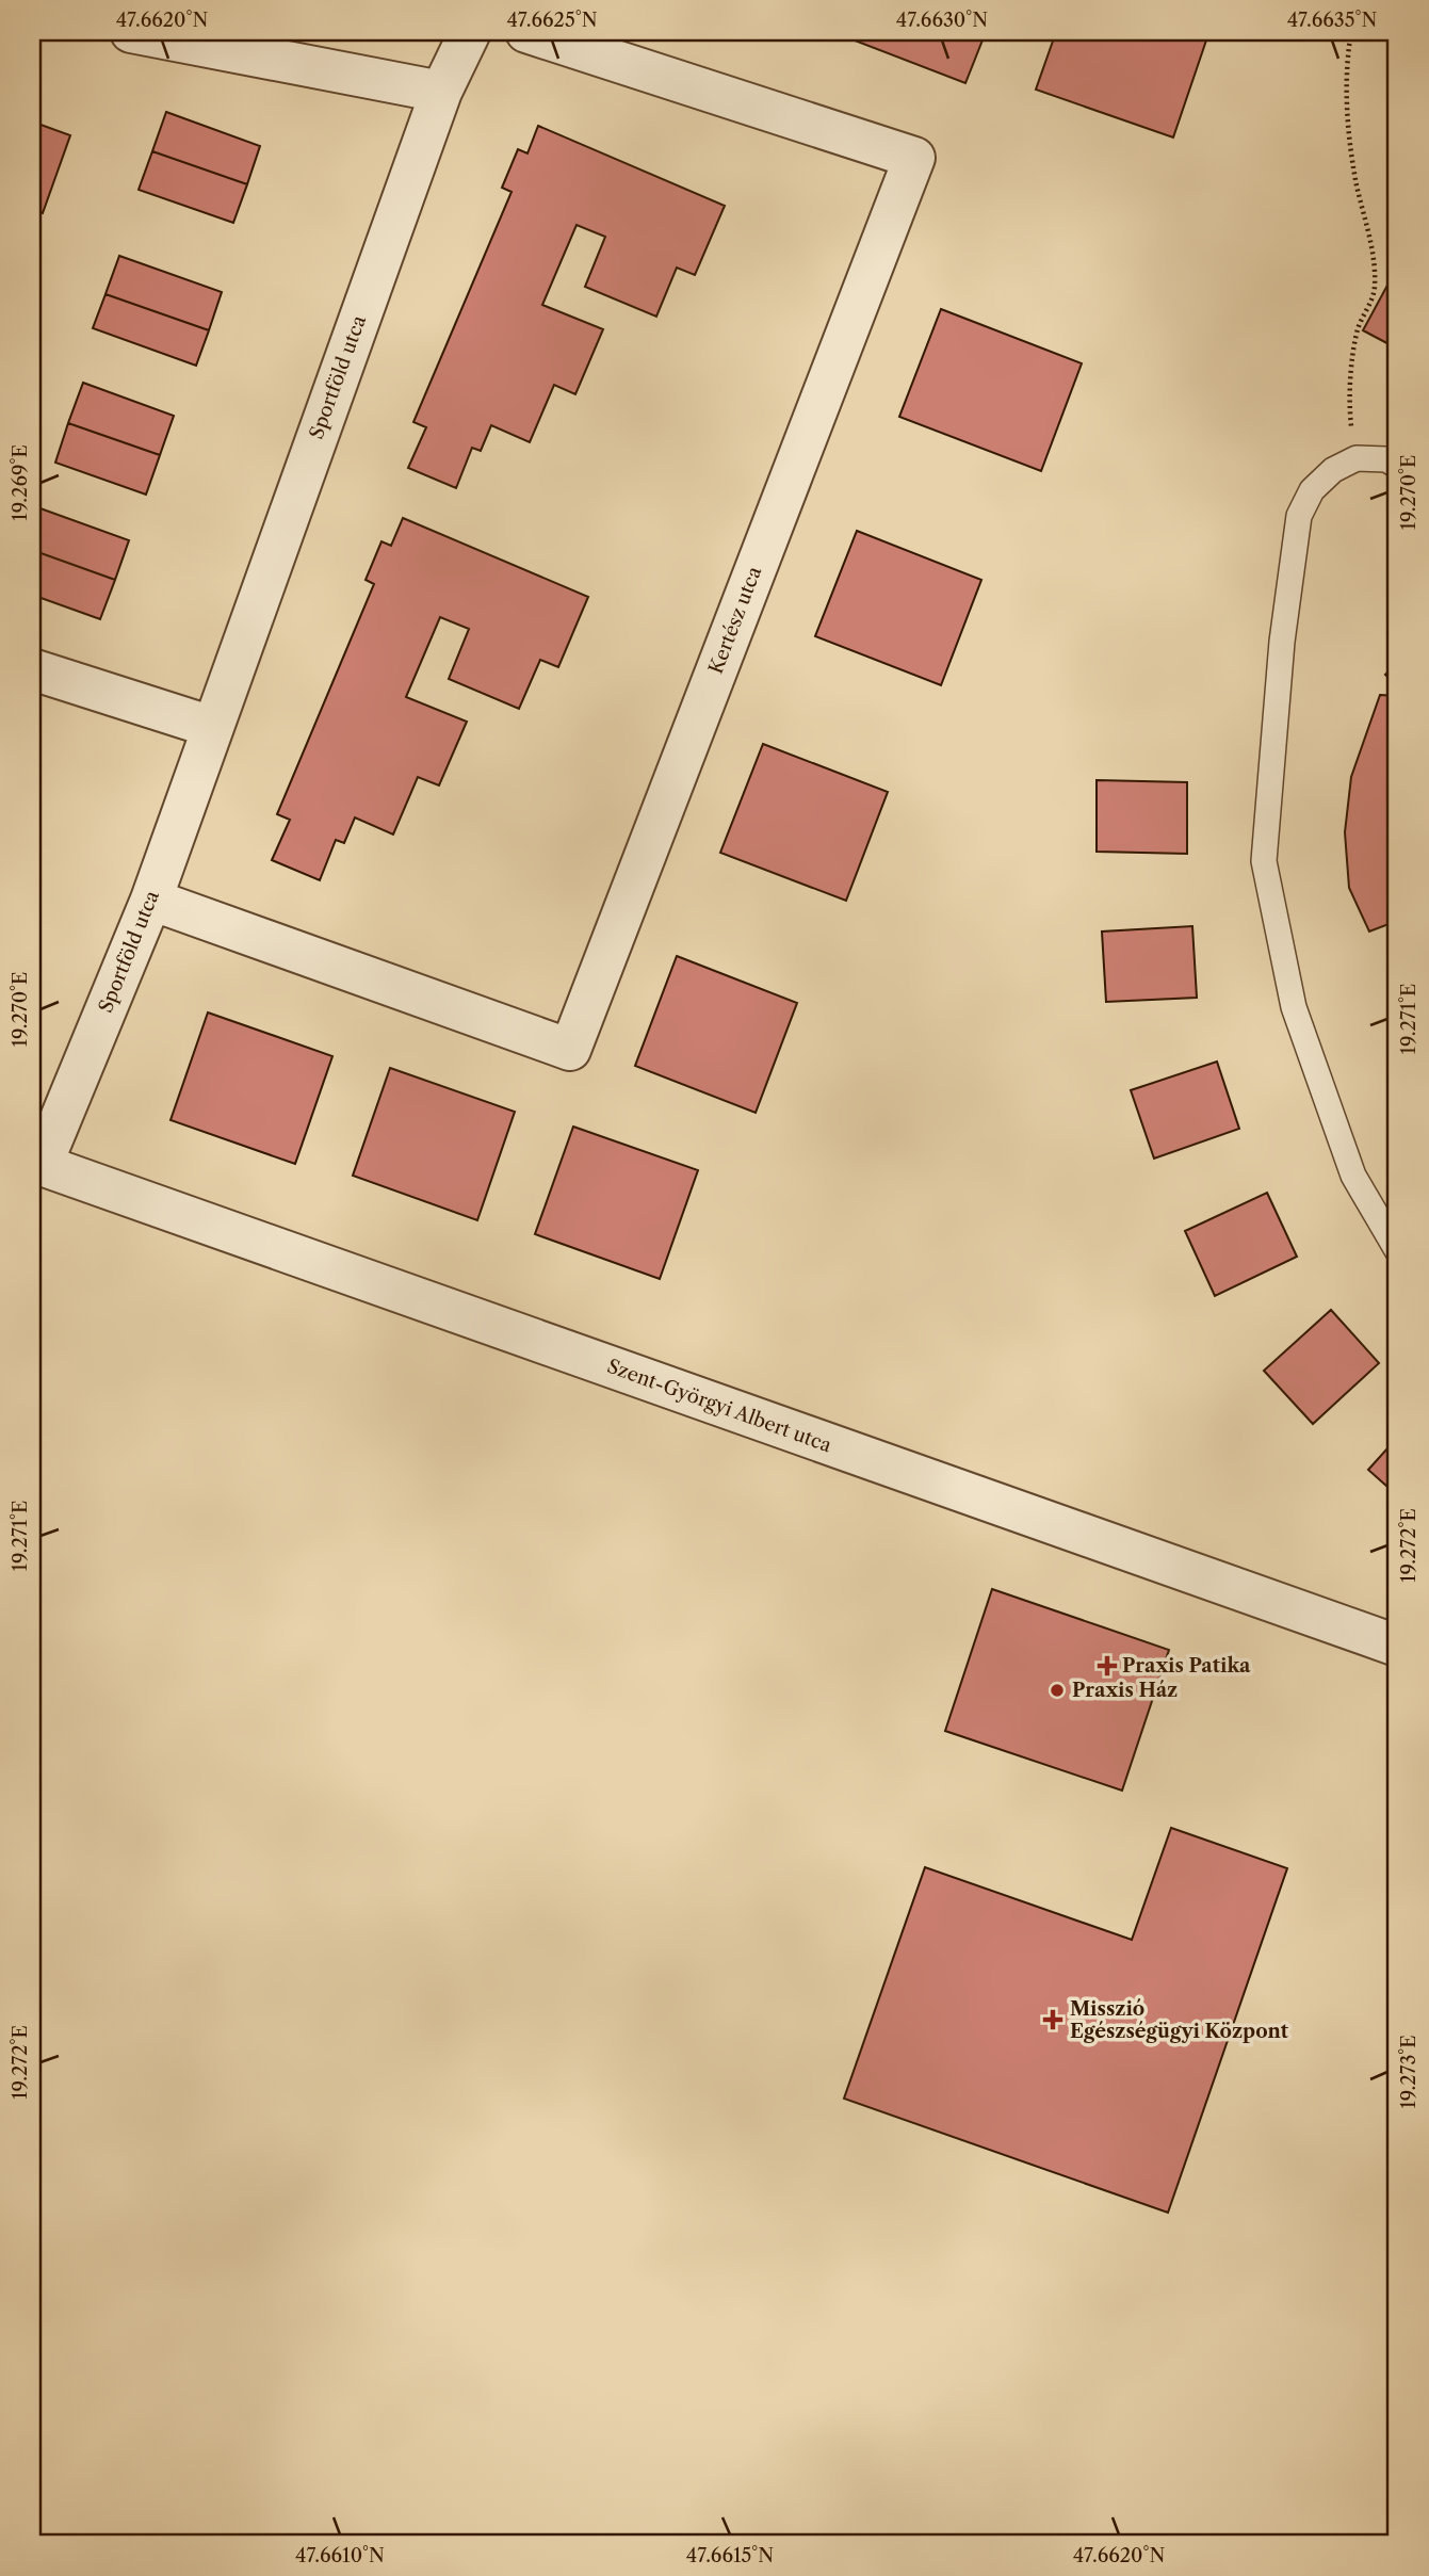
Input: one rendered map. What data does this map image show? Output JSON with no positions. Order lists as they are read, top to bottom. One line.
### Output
{"streets":{"street":["Sportföld utca","Kertész utca","Szent-Györgyi Albert utca"]},"crossings":[["Sportföld utca","Kertész utca"],["Sportföld utca","Szent-Györgyi Albert utca"]],"places":{"health":["Praxis Patika","Misszió Egészségügyi Központ"],"other":["Praxis Ház"]},"coordinates":["47.6620°N","47.6625°N","47.6630°N","47.6635°N","19.269°E","19.270°E","19.271°E","19.272°E","19.273°E","47.6610°N","47.6615°N"]}
